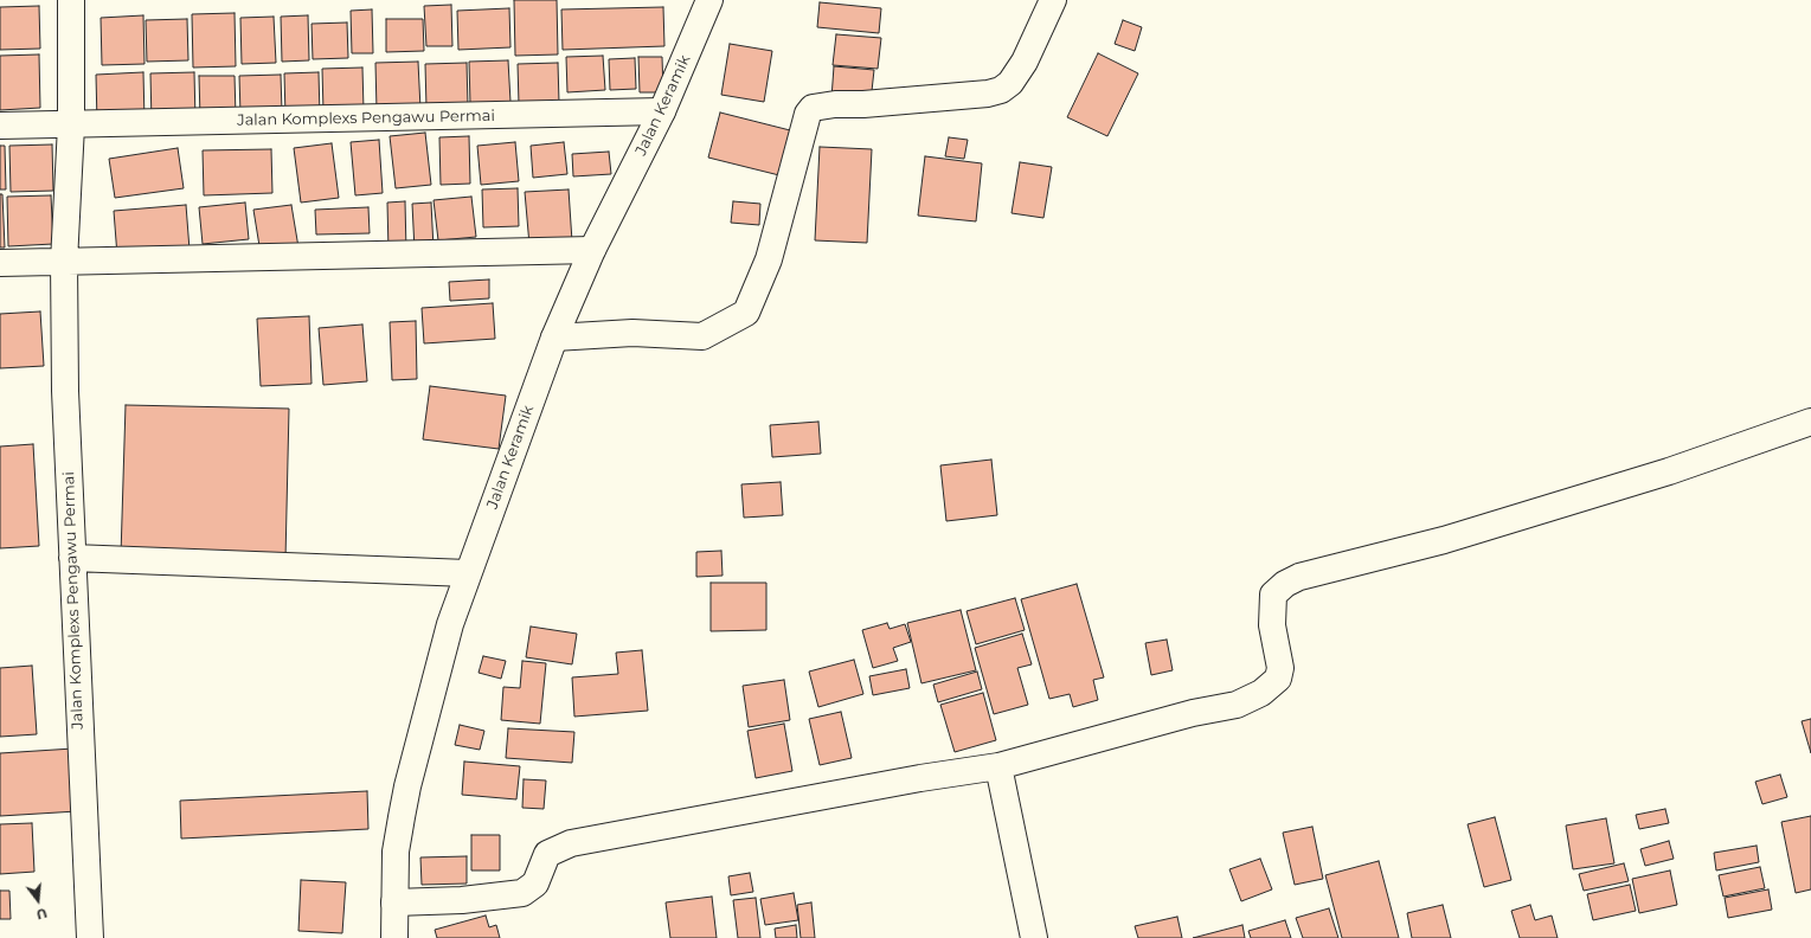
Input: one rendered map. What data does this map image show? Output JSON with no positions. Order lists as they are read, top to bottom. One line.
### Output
{"streets":{"street":["Jalan Keramik","Jalan Komplexs Pengawu Permai"]},"crossings":[["Jalan Keramik","Jalan Komplexs Pengawu Permai"]],"north":"bottom"}
